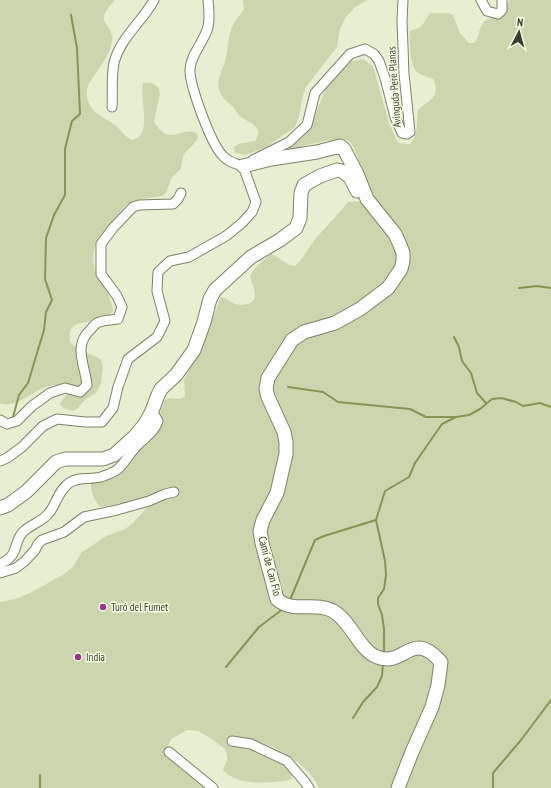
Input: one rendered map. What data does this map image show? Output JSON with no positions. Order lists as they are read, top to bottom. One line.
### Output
{"streets":{"street":["Avinguda Pere Planas","Camí de Can Flo"]},"places":["Turó del Fumet","India"],"north":"top"}
